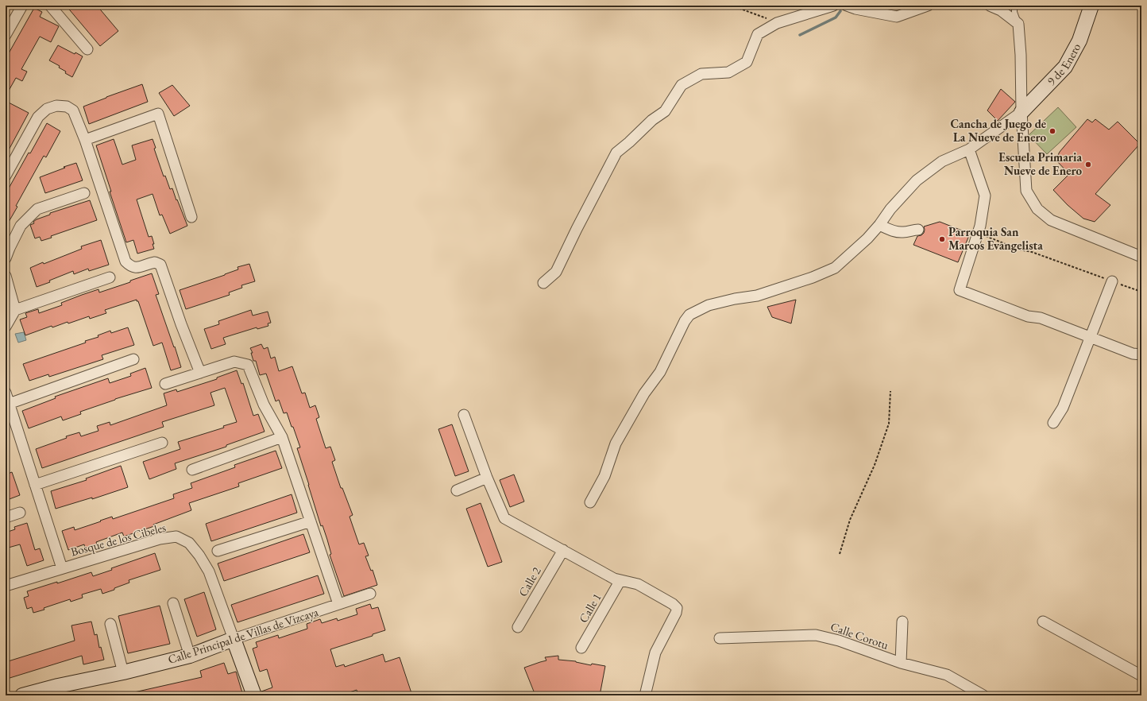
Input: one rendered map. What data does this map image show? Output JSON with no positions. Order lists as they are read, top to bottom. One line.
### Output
{"streets":{"street":["9 de Enero","Bosque de los Cibeles","Calle 2","Calle 1","Calle Principal de Villas de Vizcaya","Calle Corotu"]},"crossings":[["Bosque de los Cibeles","Calle Principal de Villas de Vizcaya"]],"places":["Cancha de Juego de La Nueve de Enero","Escuela Primaria Nueve de Enero","Parroquia San Marcos Evangelista"]}
